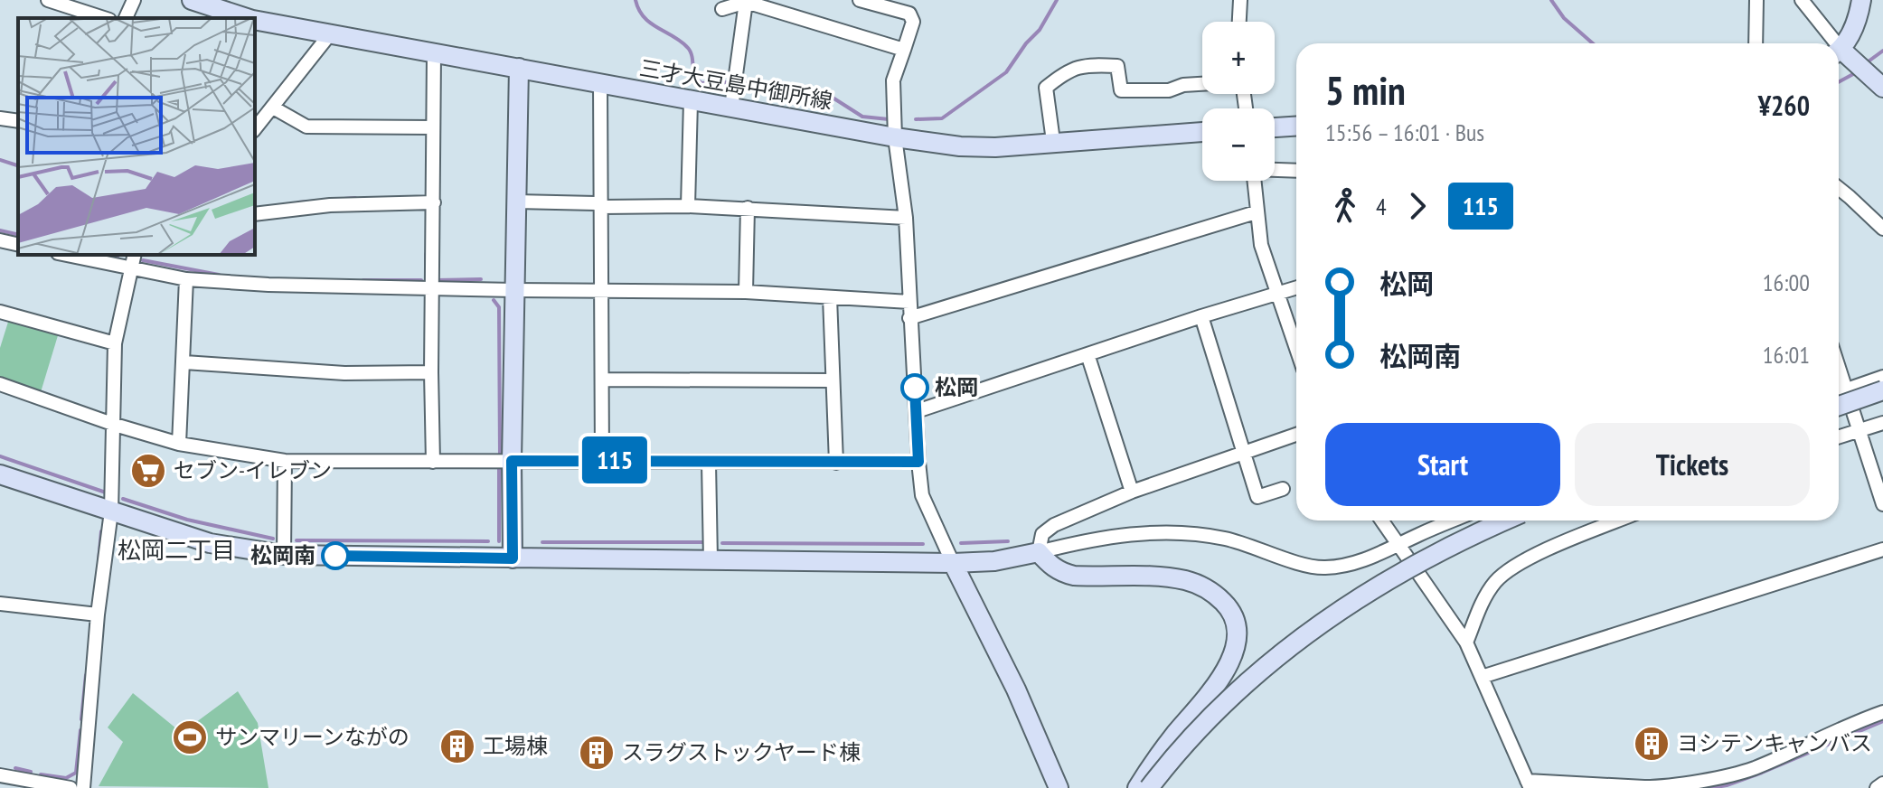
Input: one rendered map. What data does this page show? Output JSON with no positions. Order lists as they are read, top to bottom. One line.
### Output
{"streets":{"main road":["三才大豆島中御所線"]},"districts":["松岡二丁目"],"places":{"other":["松岡","松岡南"],"supermarket":["セブン-イレブン"],"sports":["サンマリーンながの"],"building":["ヨシテンキャンバス","工場棟","スラグストックヤード棟"]},"lines":["bus line 115"],"page":{"on_map":"115","map_buttons":["+","−"],"heading":["5 min","15:56 – 16:01 · Bus","¥260"],"legs":["4","115"],"list":[{"name":"松岡","value":"16:00"},{"name":"松岡南","value":"16:01"}],"buttons":["Start","Tickets"]}}
